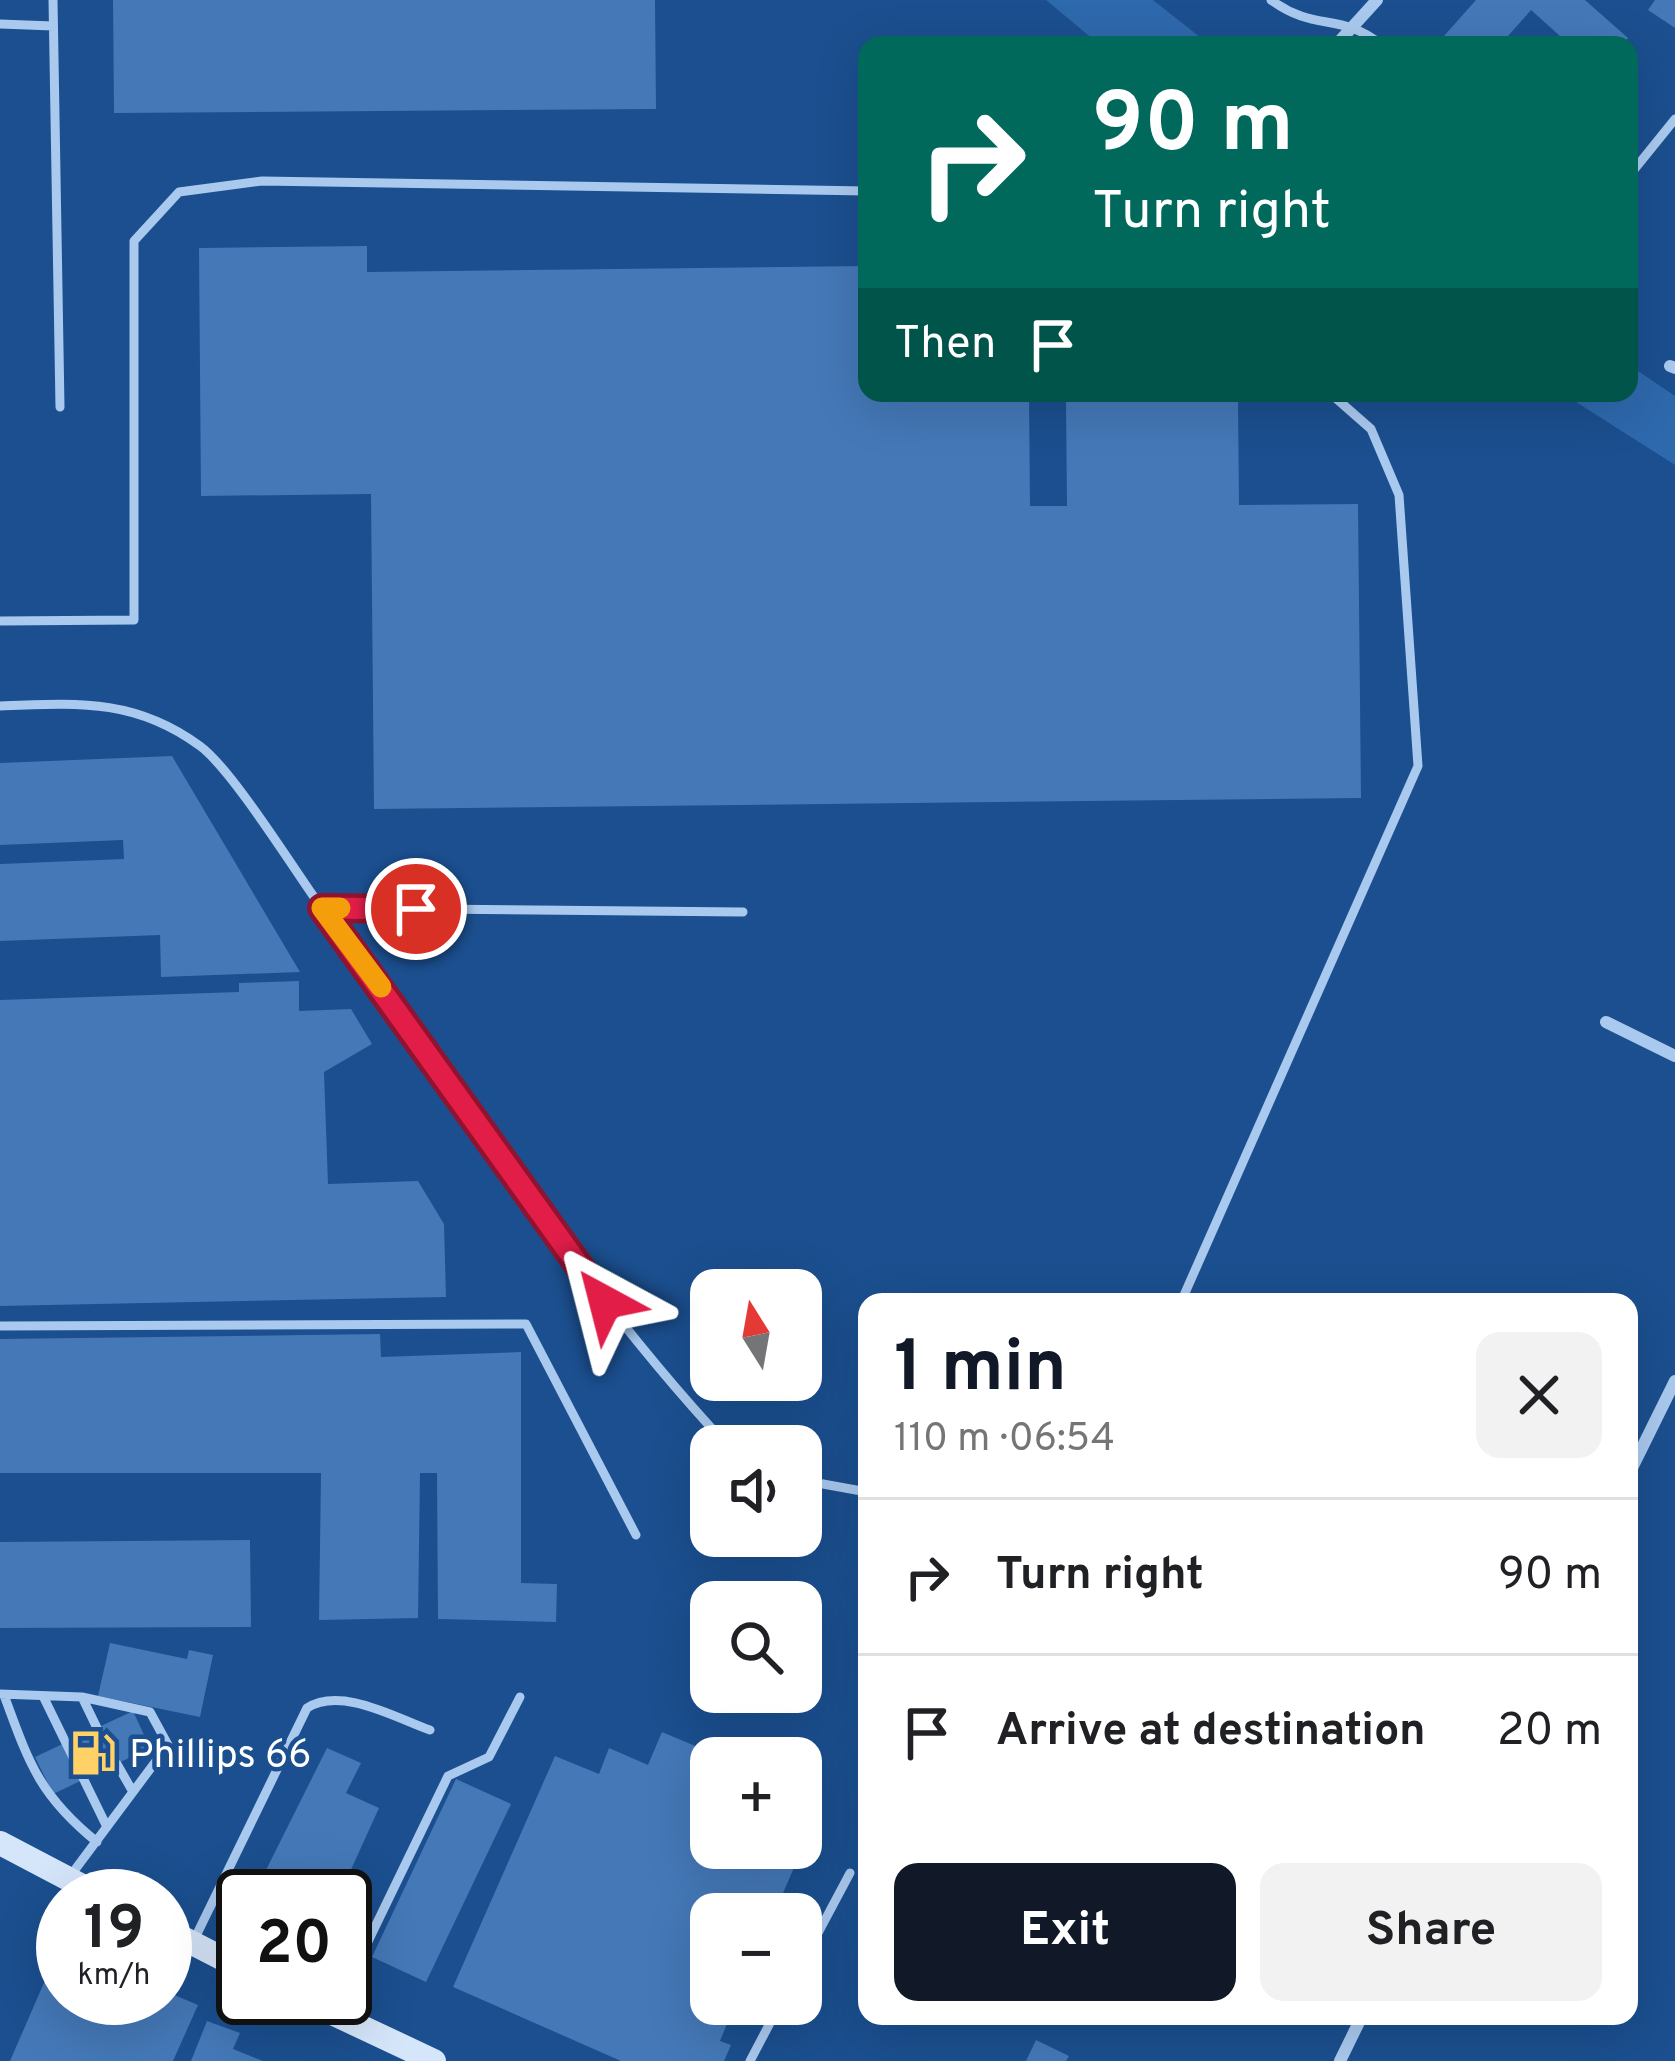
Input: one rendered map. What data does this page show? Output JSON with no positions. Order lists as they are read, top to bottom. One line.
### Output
{"places":{"fuel station":["Phillips 66"]},"north":"top","page":{"turn":["90 m","Turn right"],"then":"Then","map_buttons":["+","−"],"heading":["1 min","110 m · 06:54"],"list":[{"name":"Turn right","value":"90 m"},{"name":"Arrive at destination","value":"20 m"}],"buttons":["Exit","Share"],"speed":"19 km/h","limit":"20"}}
